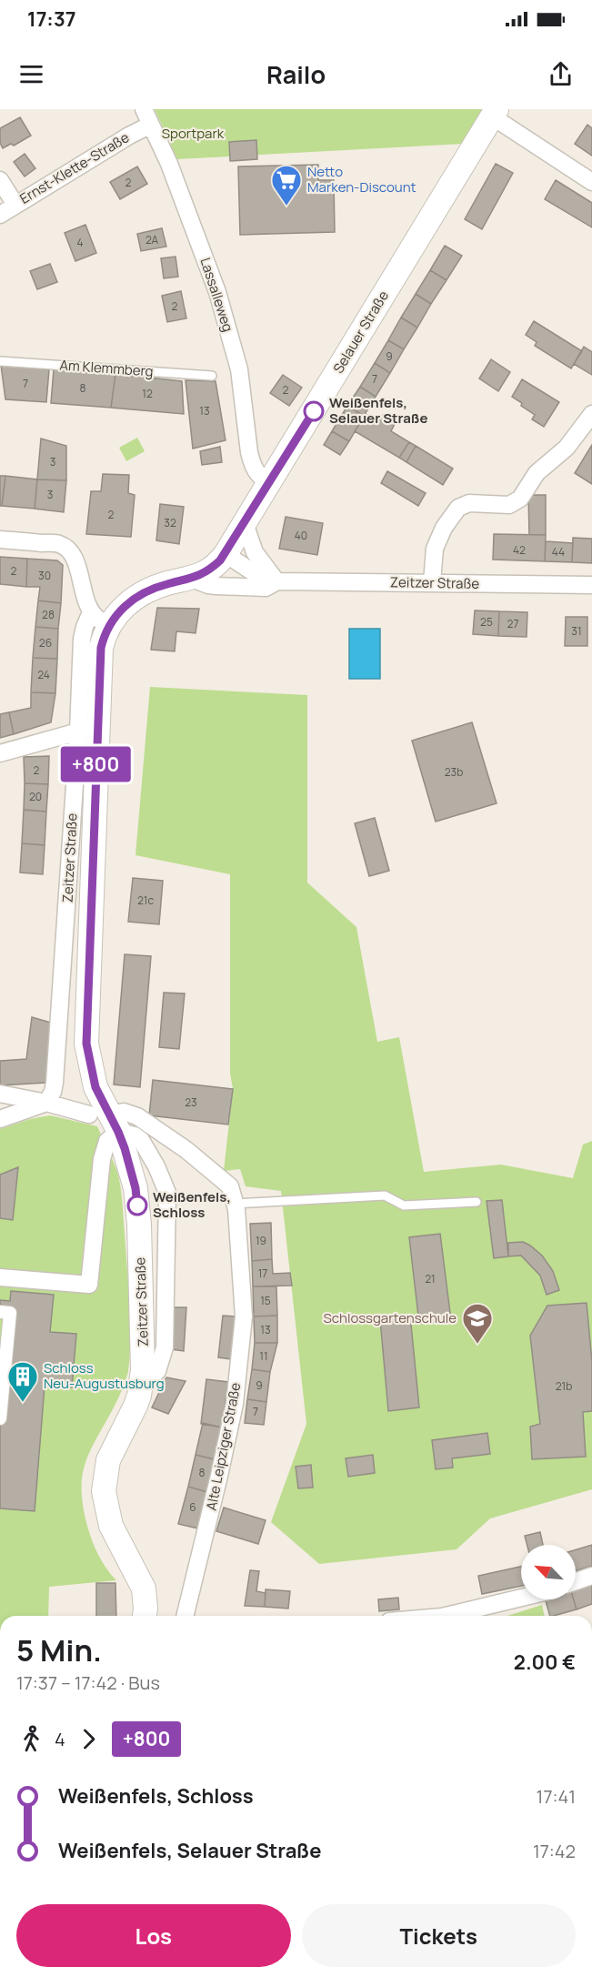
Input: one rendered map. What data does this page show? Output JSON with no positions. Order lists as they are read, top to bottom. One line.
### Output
{"streets":{"main road":["Selauer Straße","Zeitzer Straße"],"street":["Ernst-Klette-Straße","Lassalleweg","Alte Leipziger Straße"],"lane":["Am Klemmberg"]},"crossings":[["Ernst-Klette-Straße","Lassalleweg"],["Lassalleweg","Selauer Straße"],["Selauer Straße","Zeitzer Straße"],["Zeitzer Straße","Alte Leipziger Straße"]],"parks":["Sportpark"],"places":{"supermarket":["Netto Marken-Discount"],"other":["Weißenfels, Selauer Straße","Weißenfels, Schloss"],"school or university":["Schlossgartenschule"],"building":["Schloss Neu-Augustusburg"]},"lines":["bus line +800"],"house_numbers":["2","2A","4","2","9","7","7","8","2","12","13","3","3","2","32","40","42","44","2","30","28","25","27","31","26","24","2","23b","20","21c","23","19","17","21","15","13","11","9","21b","7","8","6"],"north":"top left","page":{"status":"17:37","header":"Railo","on_map":"+800","heading":["5 Min.","17:37 – 17:42 · Bus","2.00 €"],"legs":["4","+800"],"list":[{"name":"Weißenfels, Schloss","value":"17:41"},{"name":"Weißenfels, Selauer Straße","value":"17:42"}],"buttons":["Los","Tickets"]}}
